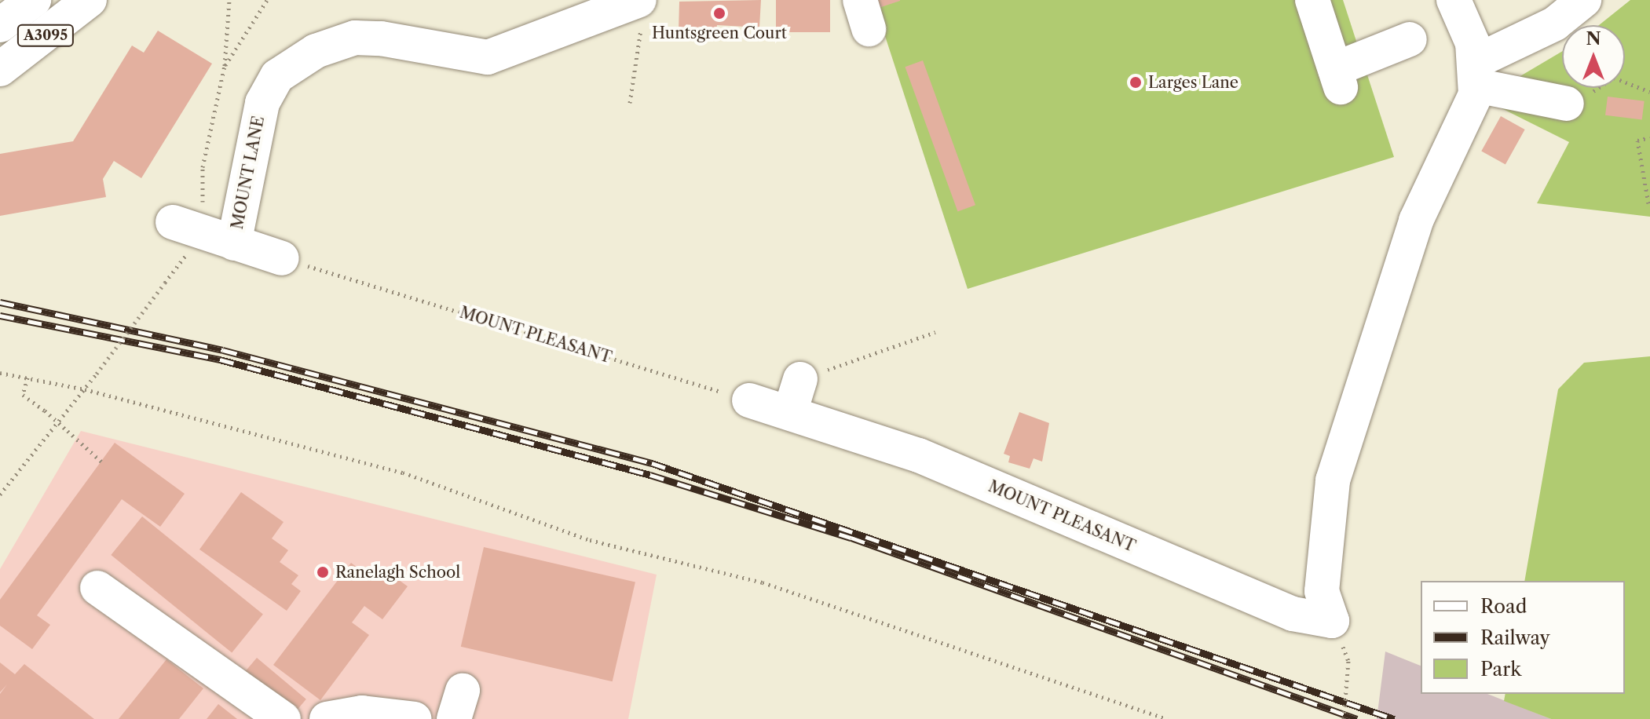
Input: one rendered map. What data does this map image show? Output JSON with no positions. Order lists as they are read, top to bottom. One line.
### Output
{"streets":{"street":["A3095","MOUNT LANE","MOUNT PLEASANT"]},"crossings":[["MOUNT LANE","MOUNT PLEASANT"]],"places":["Huntsgreen Court","Larges Lane","Ranelagh School"],"legend":["Road","Railway","Park"],"north":"top"}
